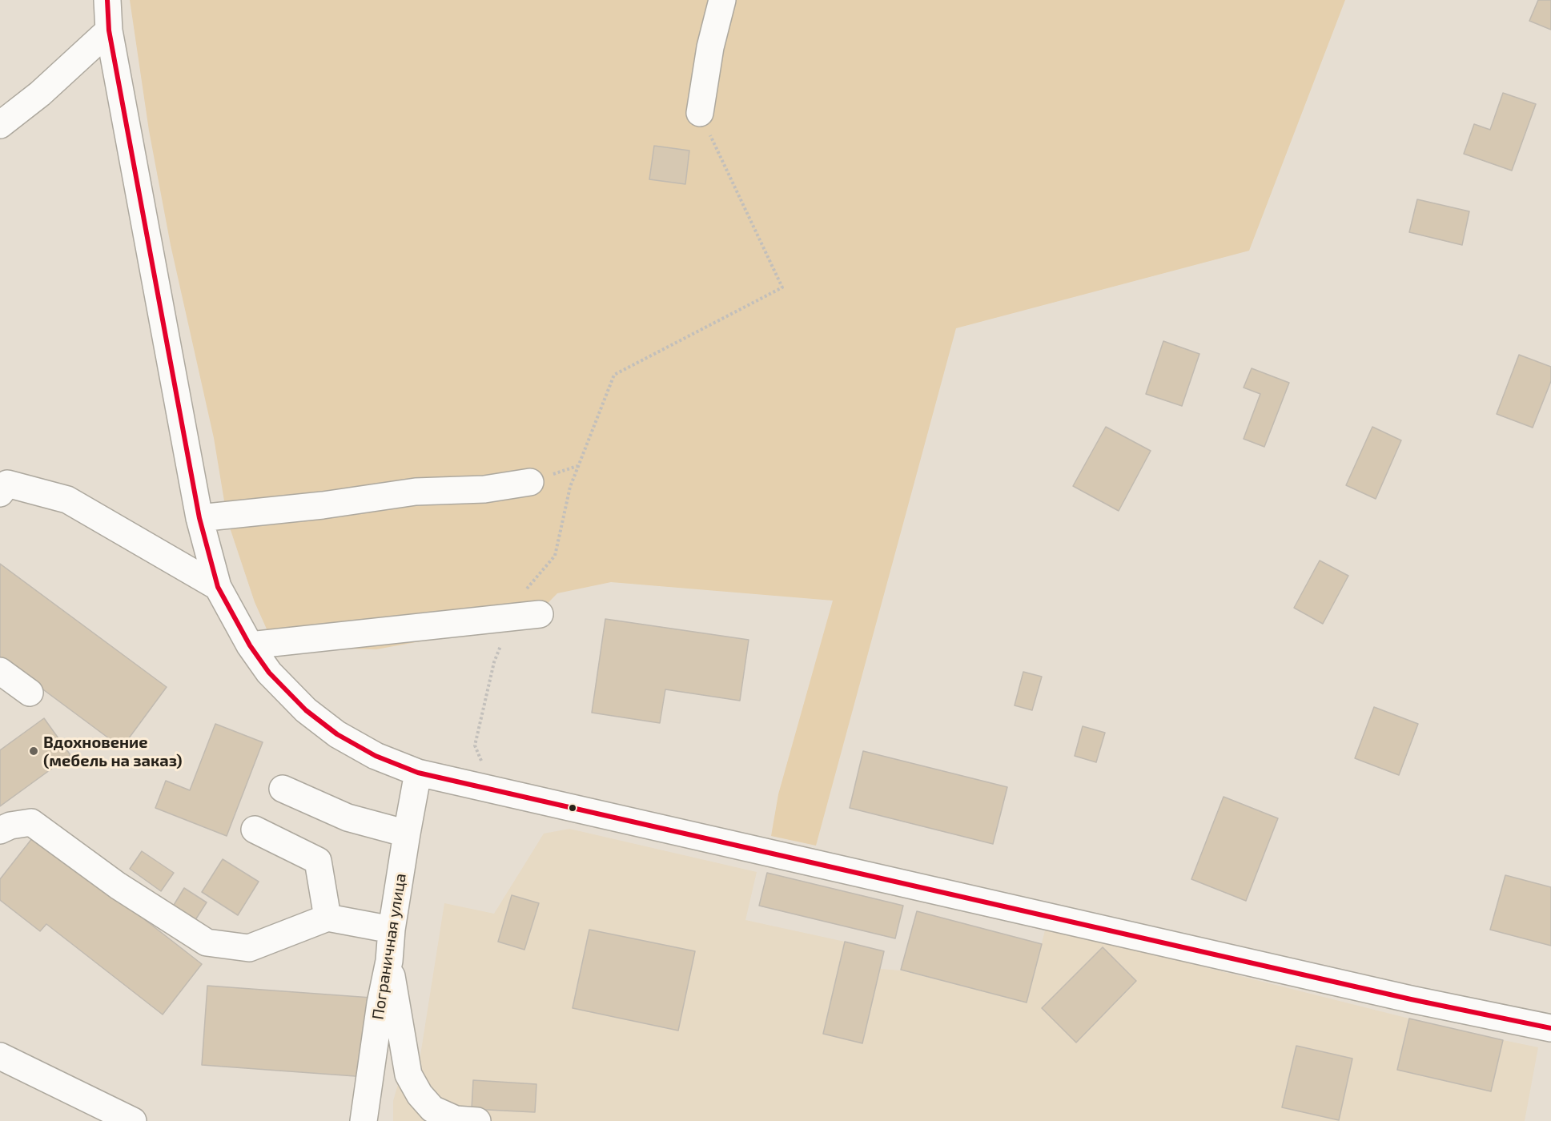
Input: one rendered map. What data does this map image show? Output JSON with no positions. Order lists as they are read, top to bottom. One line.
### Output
{"streets":{"street":["Пограничная улица"]},"places":["Вдохновение (мебель на заказ)"]}
